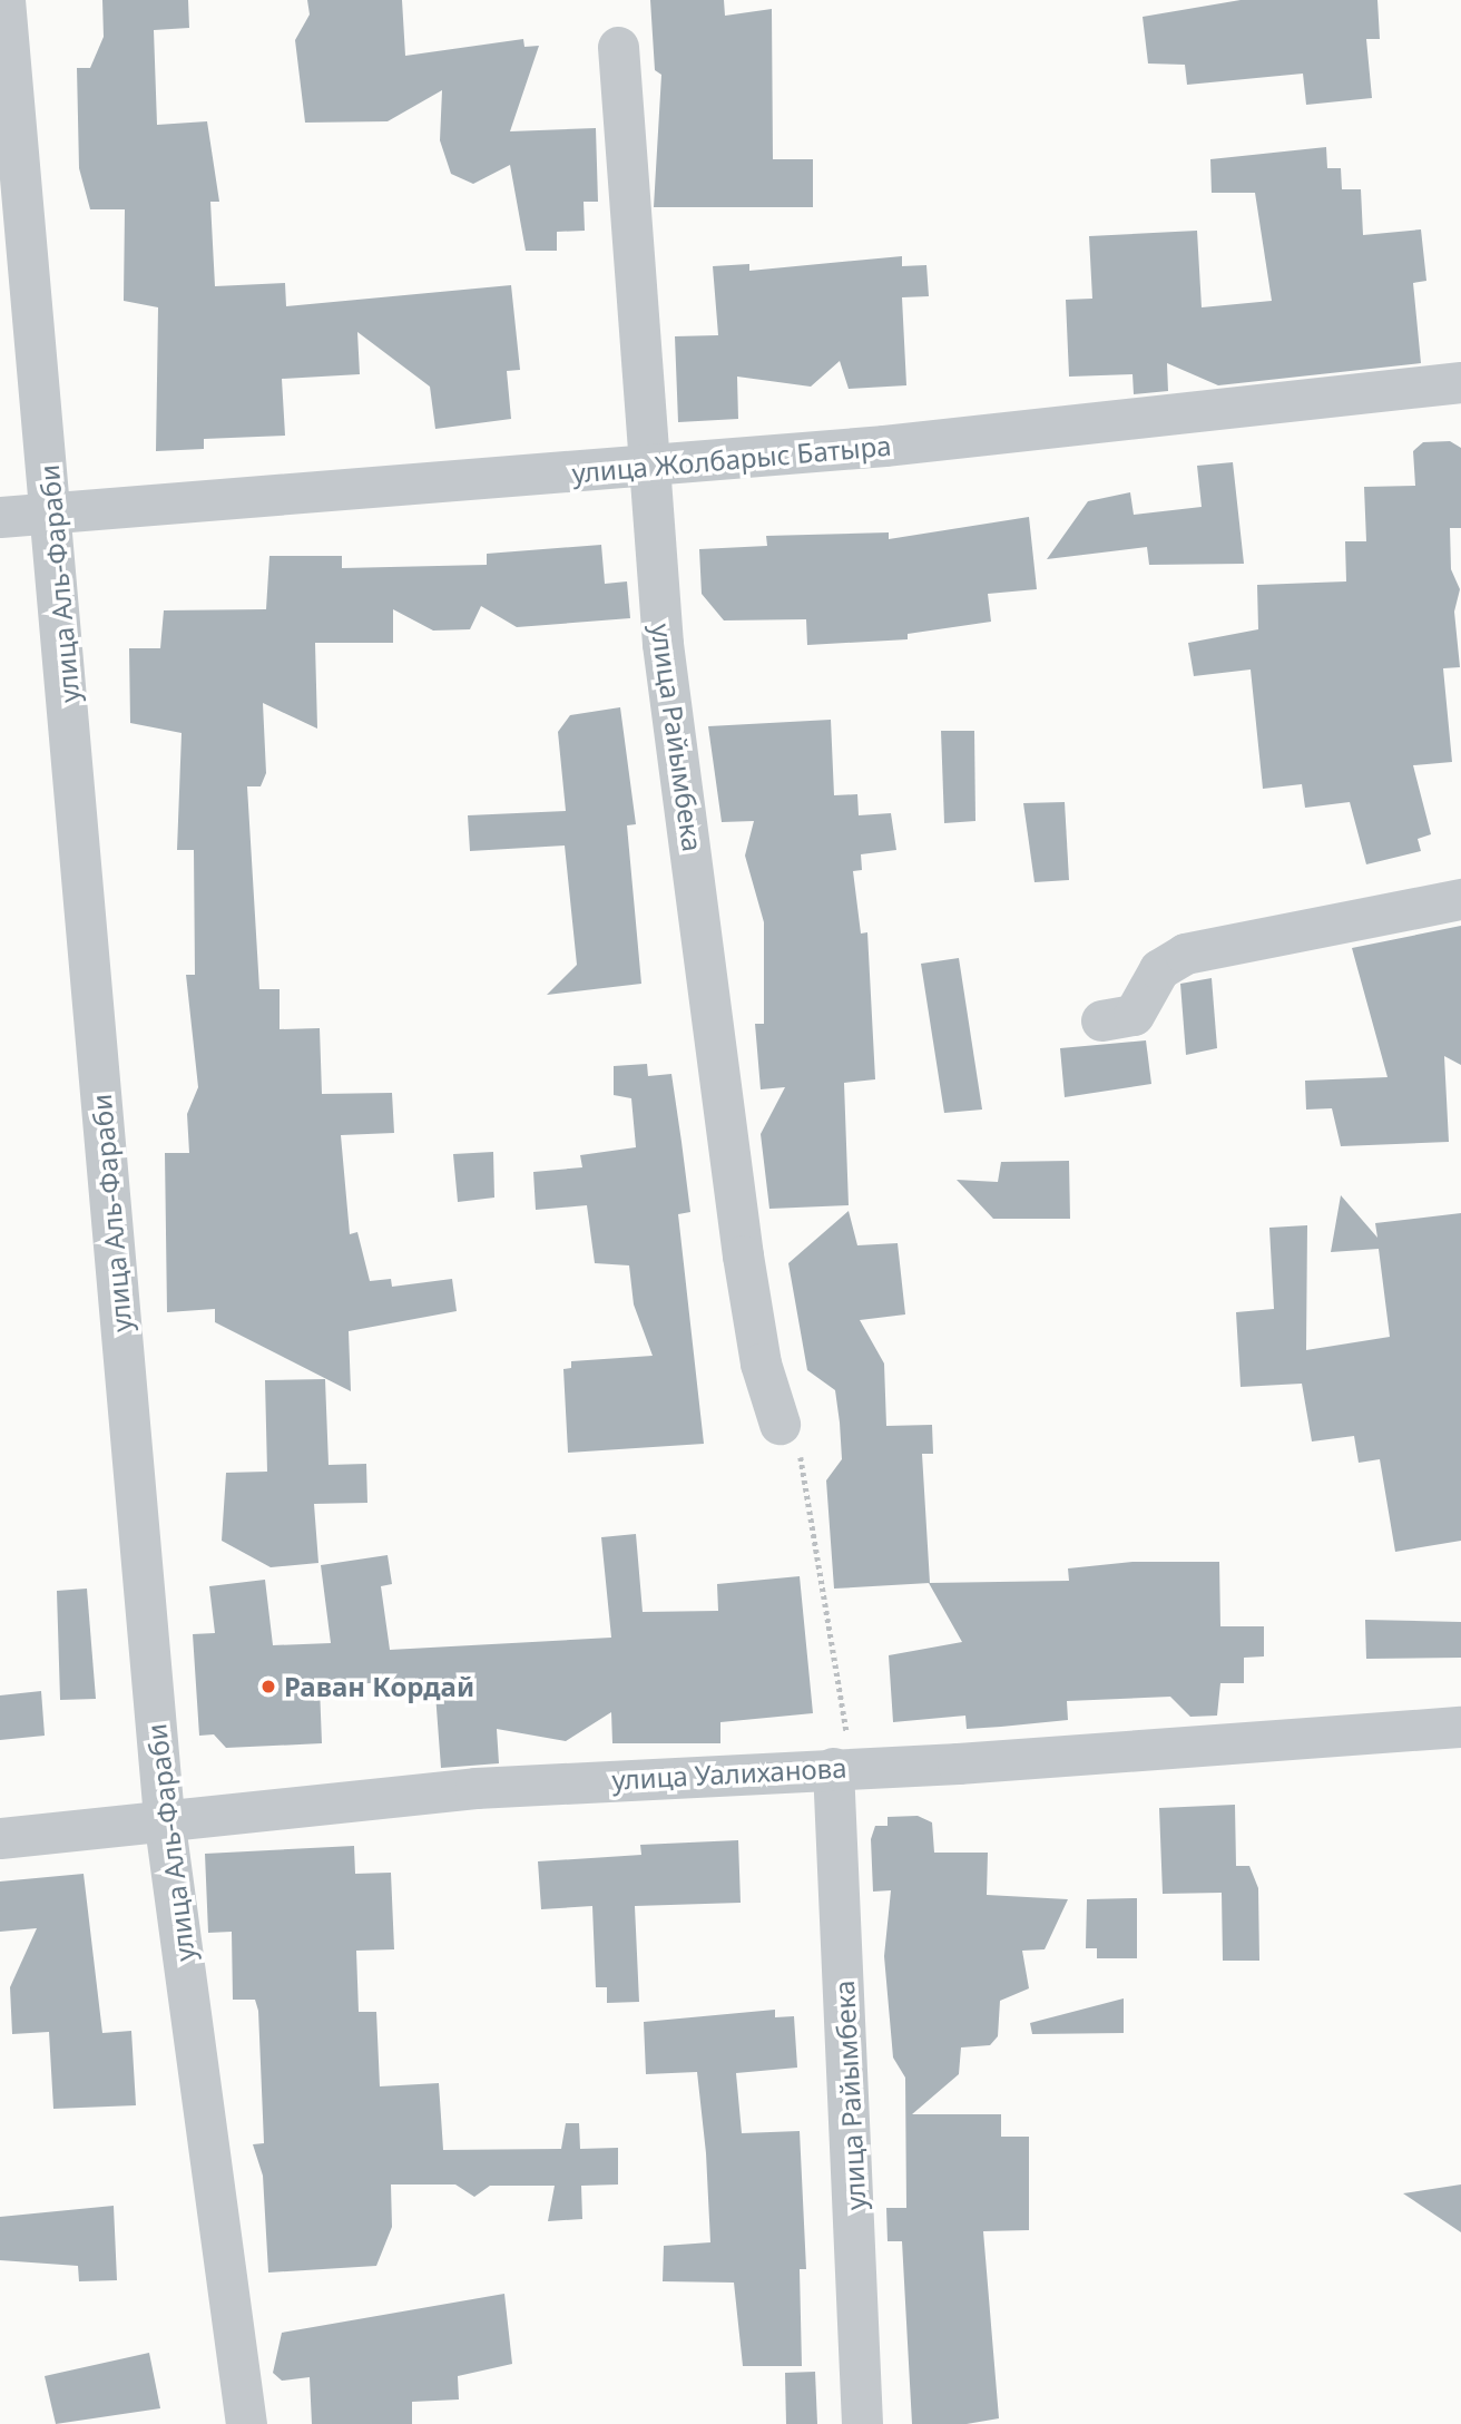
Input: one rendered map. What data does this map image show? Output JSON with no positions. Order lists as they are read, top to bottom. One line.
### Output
{"streets":{"street":["улица Жолбарыс Батыра","улица Аль-Фараби","улица Райымбека","улица Уалиханова"]},"crossings":[["улица Жолбарыс Батыра","улица Аль-Фараби"],["улица Жолбарыс Батыра","улица Райымбека"],["улица Аль-Фараби","улица Уалиханова"],["улица Райымбека","улица Уалиханова"]],"places":["Раван Кордай"]}
